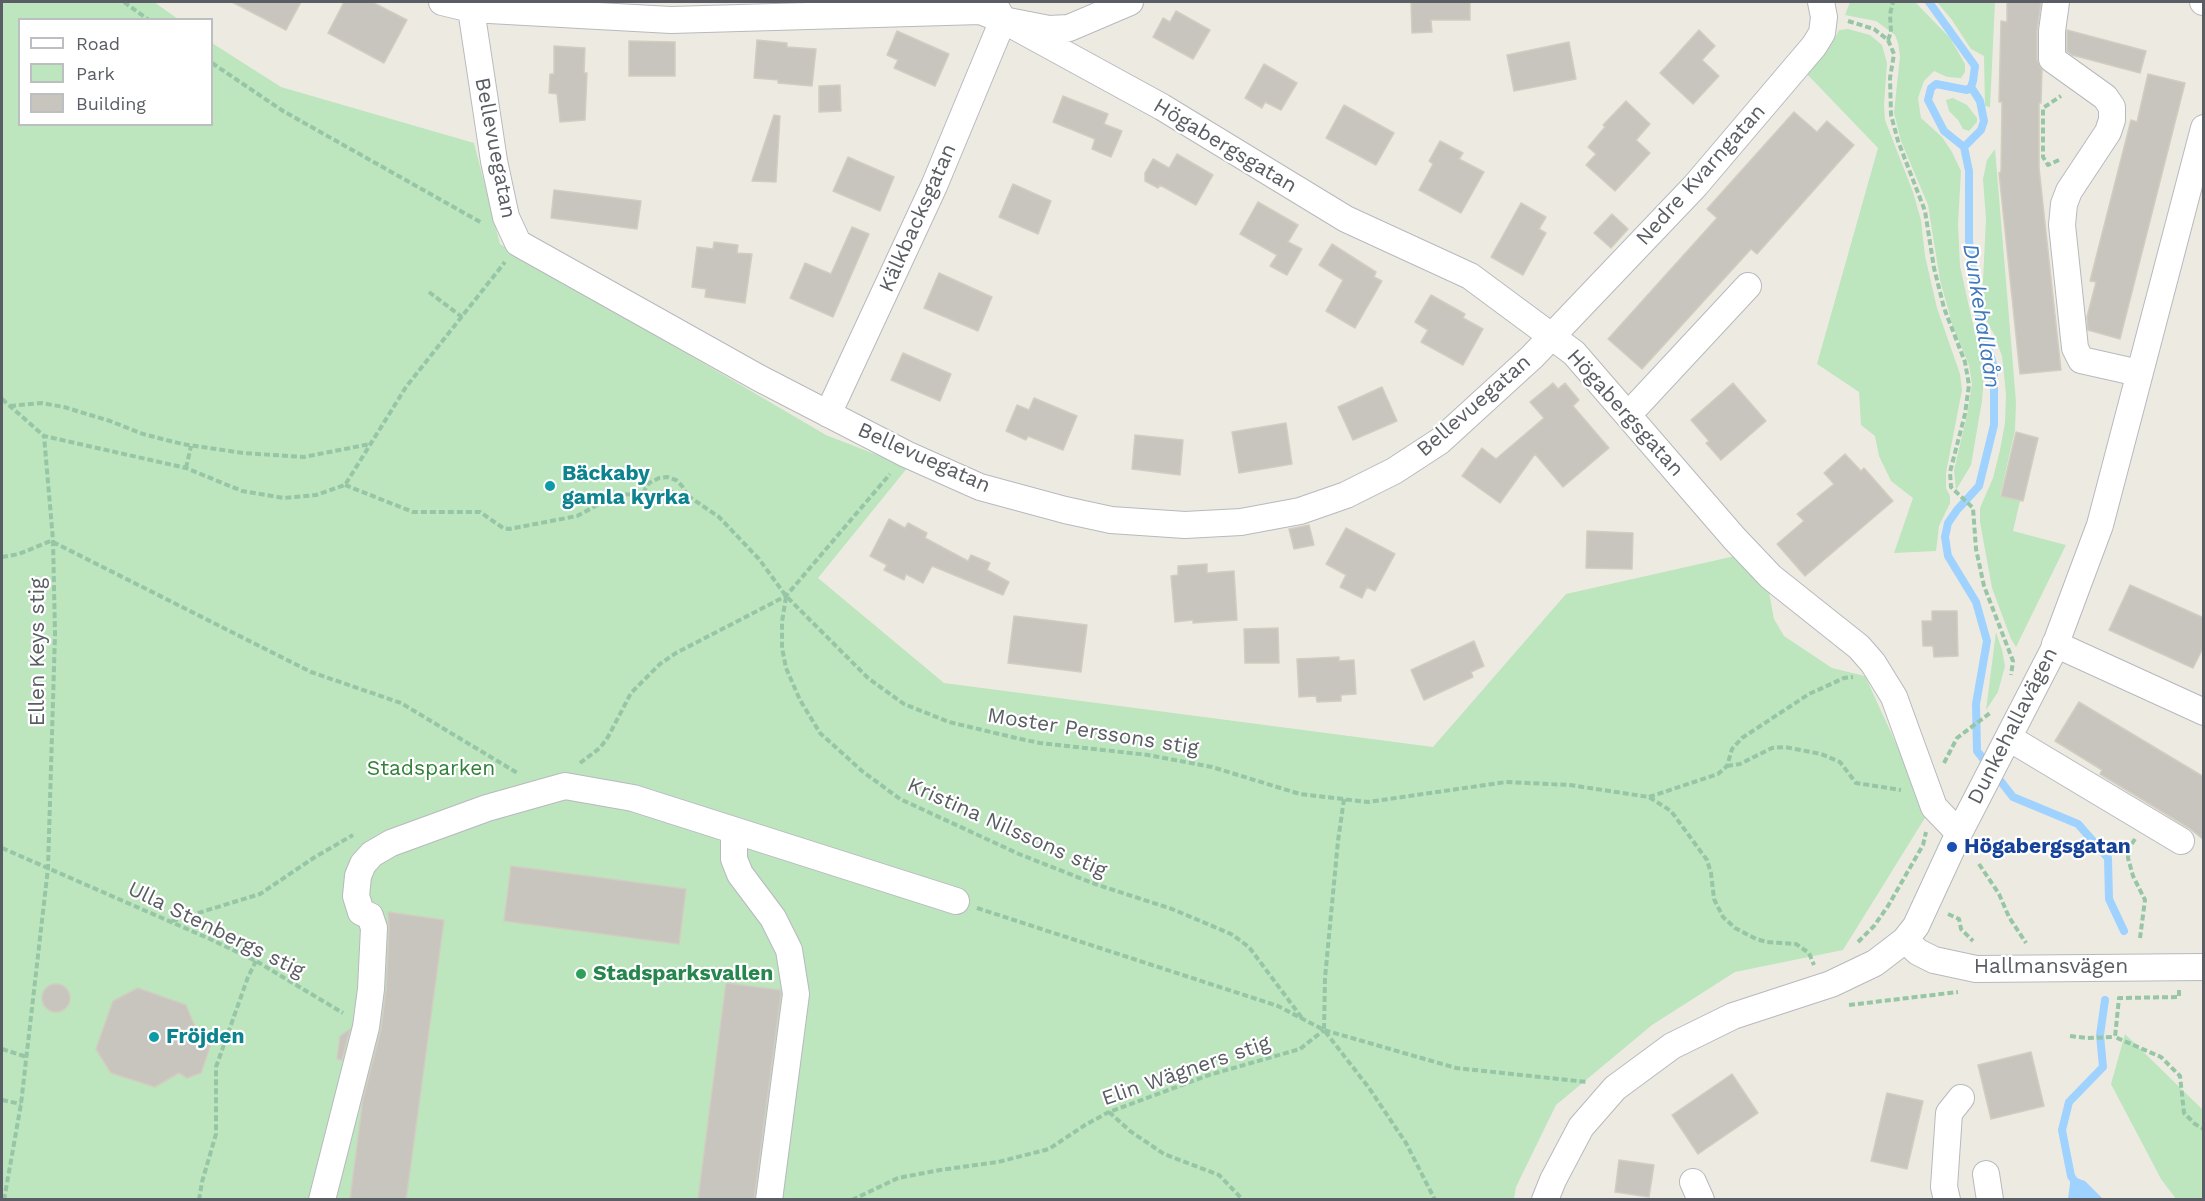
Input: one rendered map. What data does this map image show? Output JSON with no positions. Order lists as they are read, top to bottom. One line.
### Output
{"streets":{"street":["Högabergsgatan","Bellevuegatan","Nedre Kvarngatan","Kälkbacksgatan","Dunkehallavägen","Hallmansvägen"],"path":["Ellen Keys stig","Moster Perssons stig","Kristina Nilssons stig","Ulla Stenbergs stig","Elin Wägners stig"]},"crossings":[["Högabergsgatan","Bellevuegatan"],["Högabergsgatan","Nedre Kvarngatan"],["Högabergsgatan","Kälkbacksgatan"],["Högabergsgatan","Dunkehallavägen"],["Bellevuegatan","Nedre Kvarngatan"],["Bellevuegatan","Kälkbacksgatan"],["Ellen Keys stig","Ulla Stenbergs stig"],["Dunkehallavägen","Hallmansvägen"],["Moster Perssons stig","Kristina Nilssons stig"]],"water":["Dunkehallaån"],"parks":["Stadsparken"],"places":["Bäckaby gamla kyrka","Högabergsgatan","Stadsparksvallen","Fröjden"],"legend":["Road","Park","Building"]}
